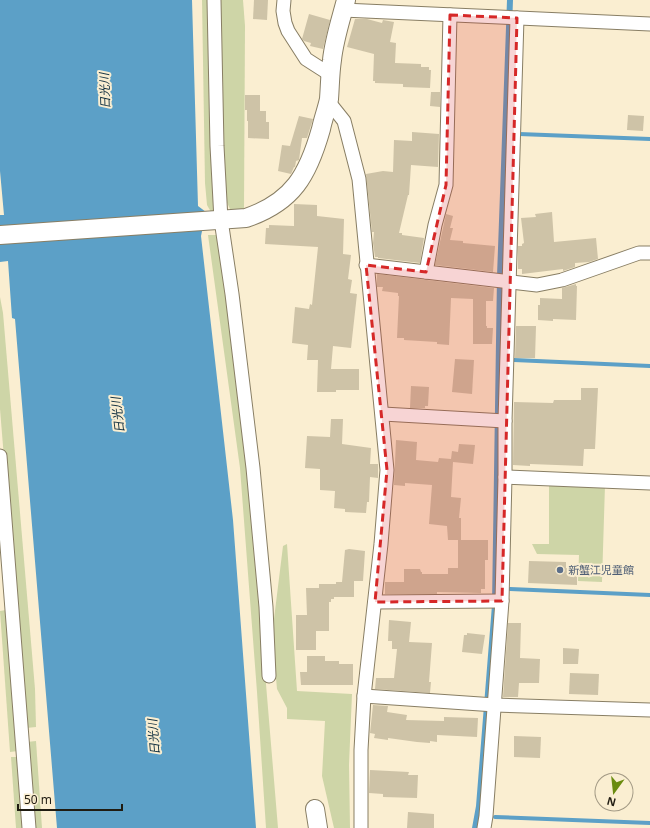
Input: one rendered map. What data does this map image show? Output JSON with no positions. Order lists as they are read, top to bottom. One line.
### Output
{"water":["日光川"],"places":["新蟹江児童館"],"scale_bar":"50 m","north":"bottom"}
